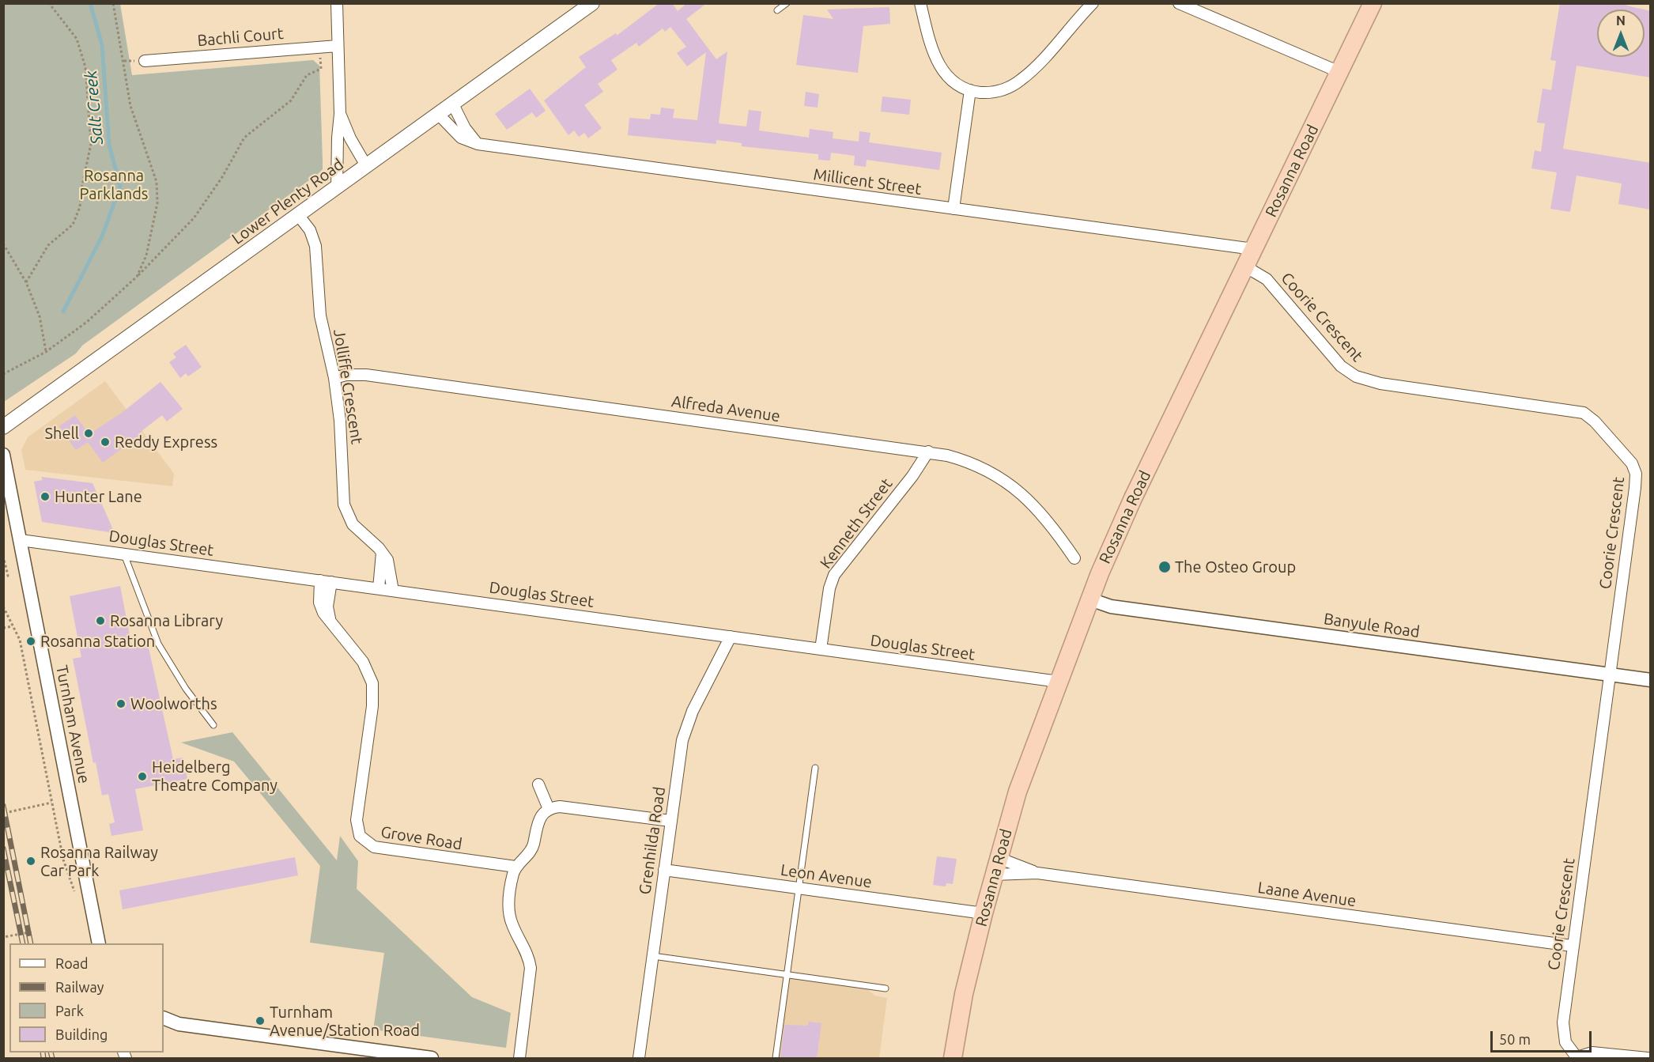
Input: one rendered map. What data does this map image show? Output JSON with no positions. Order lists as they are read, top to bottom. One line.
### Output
{"streets":{"highway":["Rosanna Road"],"main road":["Lower Plenty Road"],"street":["Bachli Court","Millicent Street","Coorie Crescent","Jolliffe Crescent","Alfreda Avenue","Kenneth Street","Douglas Street","Banyule Road","Turnham Avenue","Grove Road","Grenhilda Road","Leon Avenue","Laane Avenue"]},"crossings":[["Rosanna Road","Millicent Street"],["Rosanna Road","Coorie Crescent"],["Rosanna Road","Douglas Street"],["Rosanna Road","Banyule Road"],["Rosanna Road","Leon Avenue"],["Rosanna Road","Laane Avenue"],["Millicent Street","Lower Plenty Road"],["Lower Plenty Road","Jolliffe Crescent"],["Coorie Crescent","Banyule Road"],["Coorie Crescent","Laane Avenue"],["Jolliffe Crescent","Alfreda Avenue"],["Jolliffe Crescent","Douglas Street"],["Alfreda Avenue","Kenneth Street"],["Kenneth Street","Douglas Street"],["Douglas Street","Turnham Avenue"],["Douglas Street","Grove Road"],["Douglas Street","Grenhilda Road"],["Grenhilda Road","Leon Avenue"]],"water":["Salt Creek"],"parks":["Rosanna Parklands"],"places":["Shell","Reddy Express","Hunter Lane","The Osteo Group","Rosanna Library","Rosanna Station","Woolworths","Heidelberg Theatre Company","Rosanna Railway Car Park","Turnham Avenue/Station Road"],"legend":["Road","Railway","Park","Building"],"scale_bar":"50 m","north":"top"}
